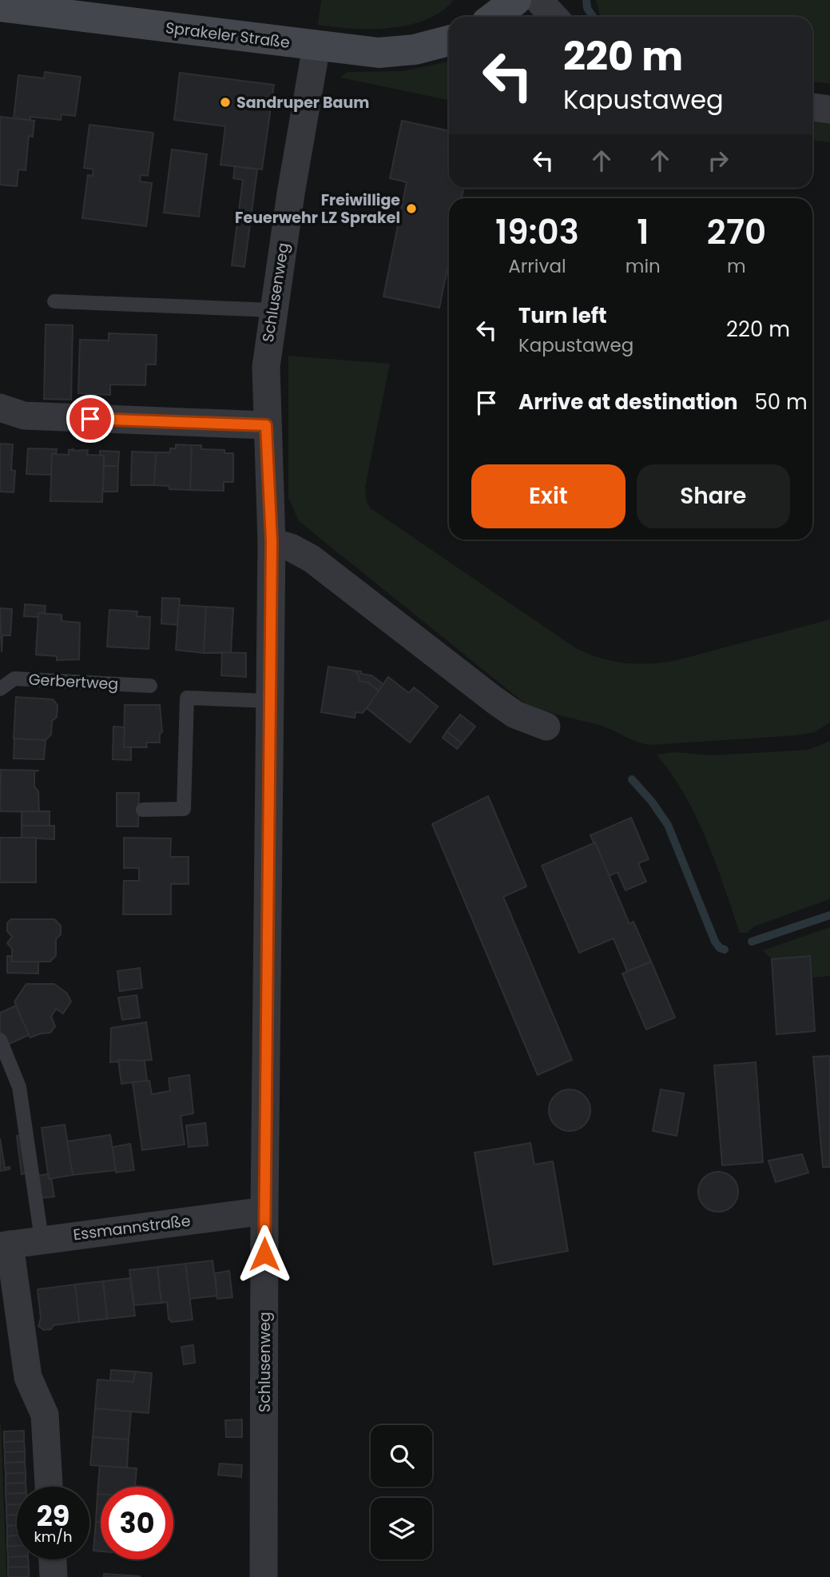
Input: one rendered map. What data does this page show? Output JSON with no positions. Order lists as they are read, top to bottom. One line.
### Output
{"streets":{"street":["Sprakeler Straße","Schlusenweg","Essmannstraße"],"lane":["Gerbertweg"]},"crossings":[["Sprakeler Straße","Schlusenweg"],["Schlusenweg","Essmannstraße"]],"places":["Sandruper Baum","Freiwillige Feuerwehr LZ Sprakel"],"page":{"turn":["220 m","Kapustaweg"],"eta":["19:03","Arrival","1","min","270","m"],"list":[{"name":"Turn left","note":"Kapustaweg","value":"220 m"},{"name":"Arrive at destination","value":"50 m"}],"buttons":["Exit","Share"],"speed":"29 km/h","limit":"30"}}
